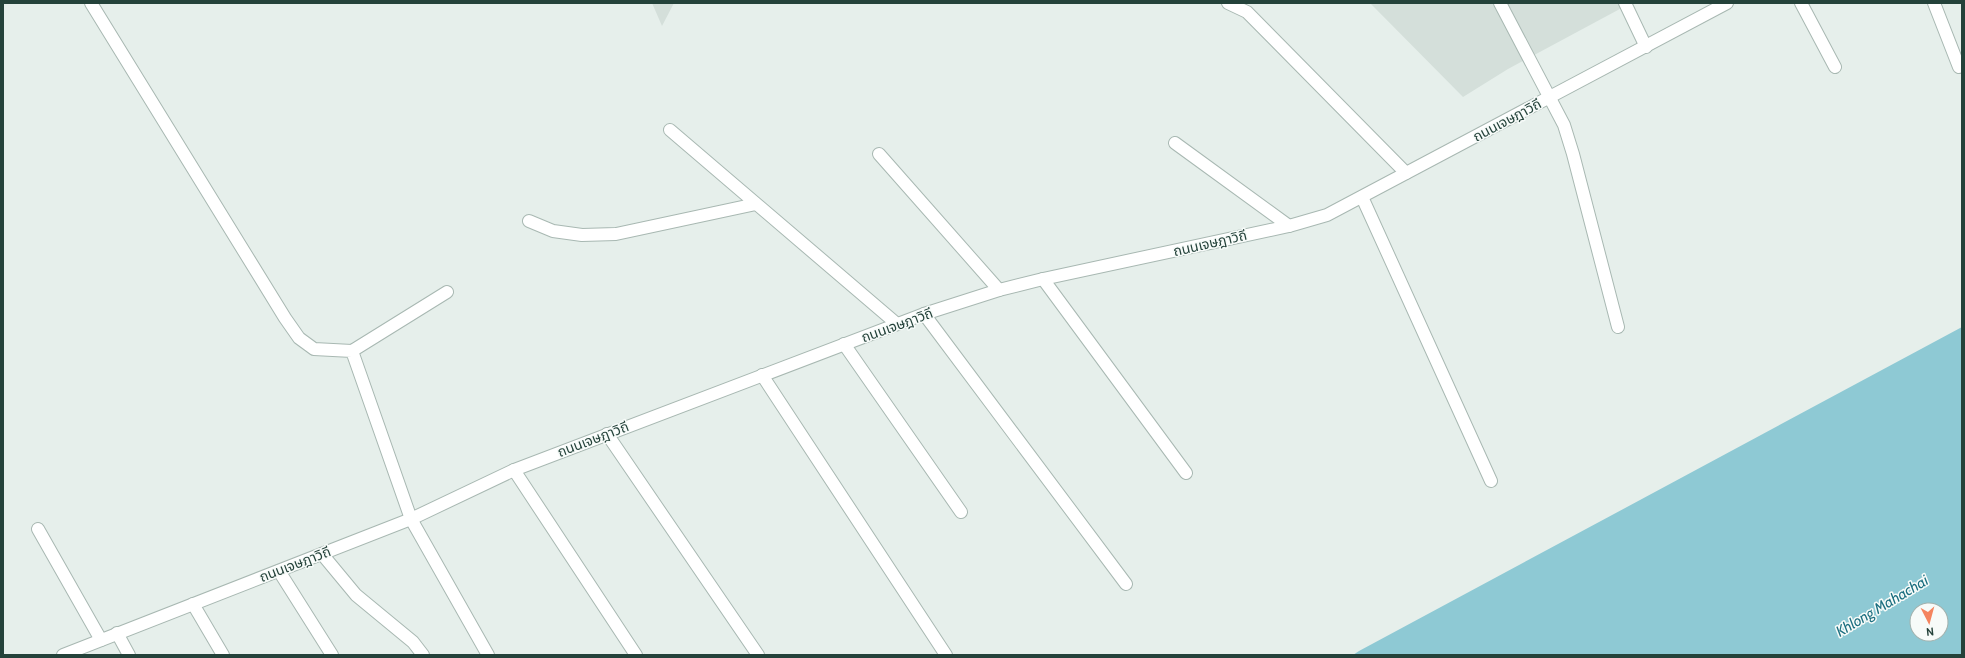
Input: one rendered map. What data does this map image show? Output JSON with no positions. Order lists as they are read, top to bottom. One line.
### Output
{"streets":{"street":["ถนนเจษฎาวิถี"]},"water":["Khlong Mahachai"],"north":"bottom"}
